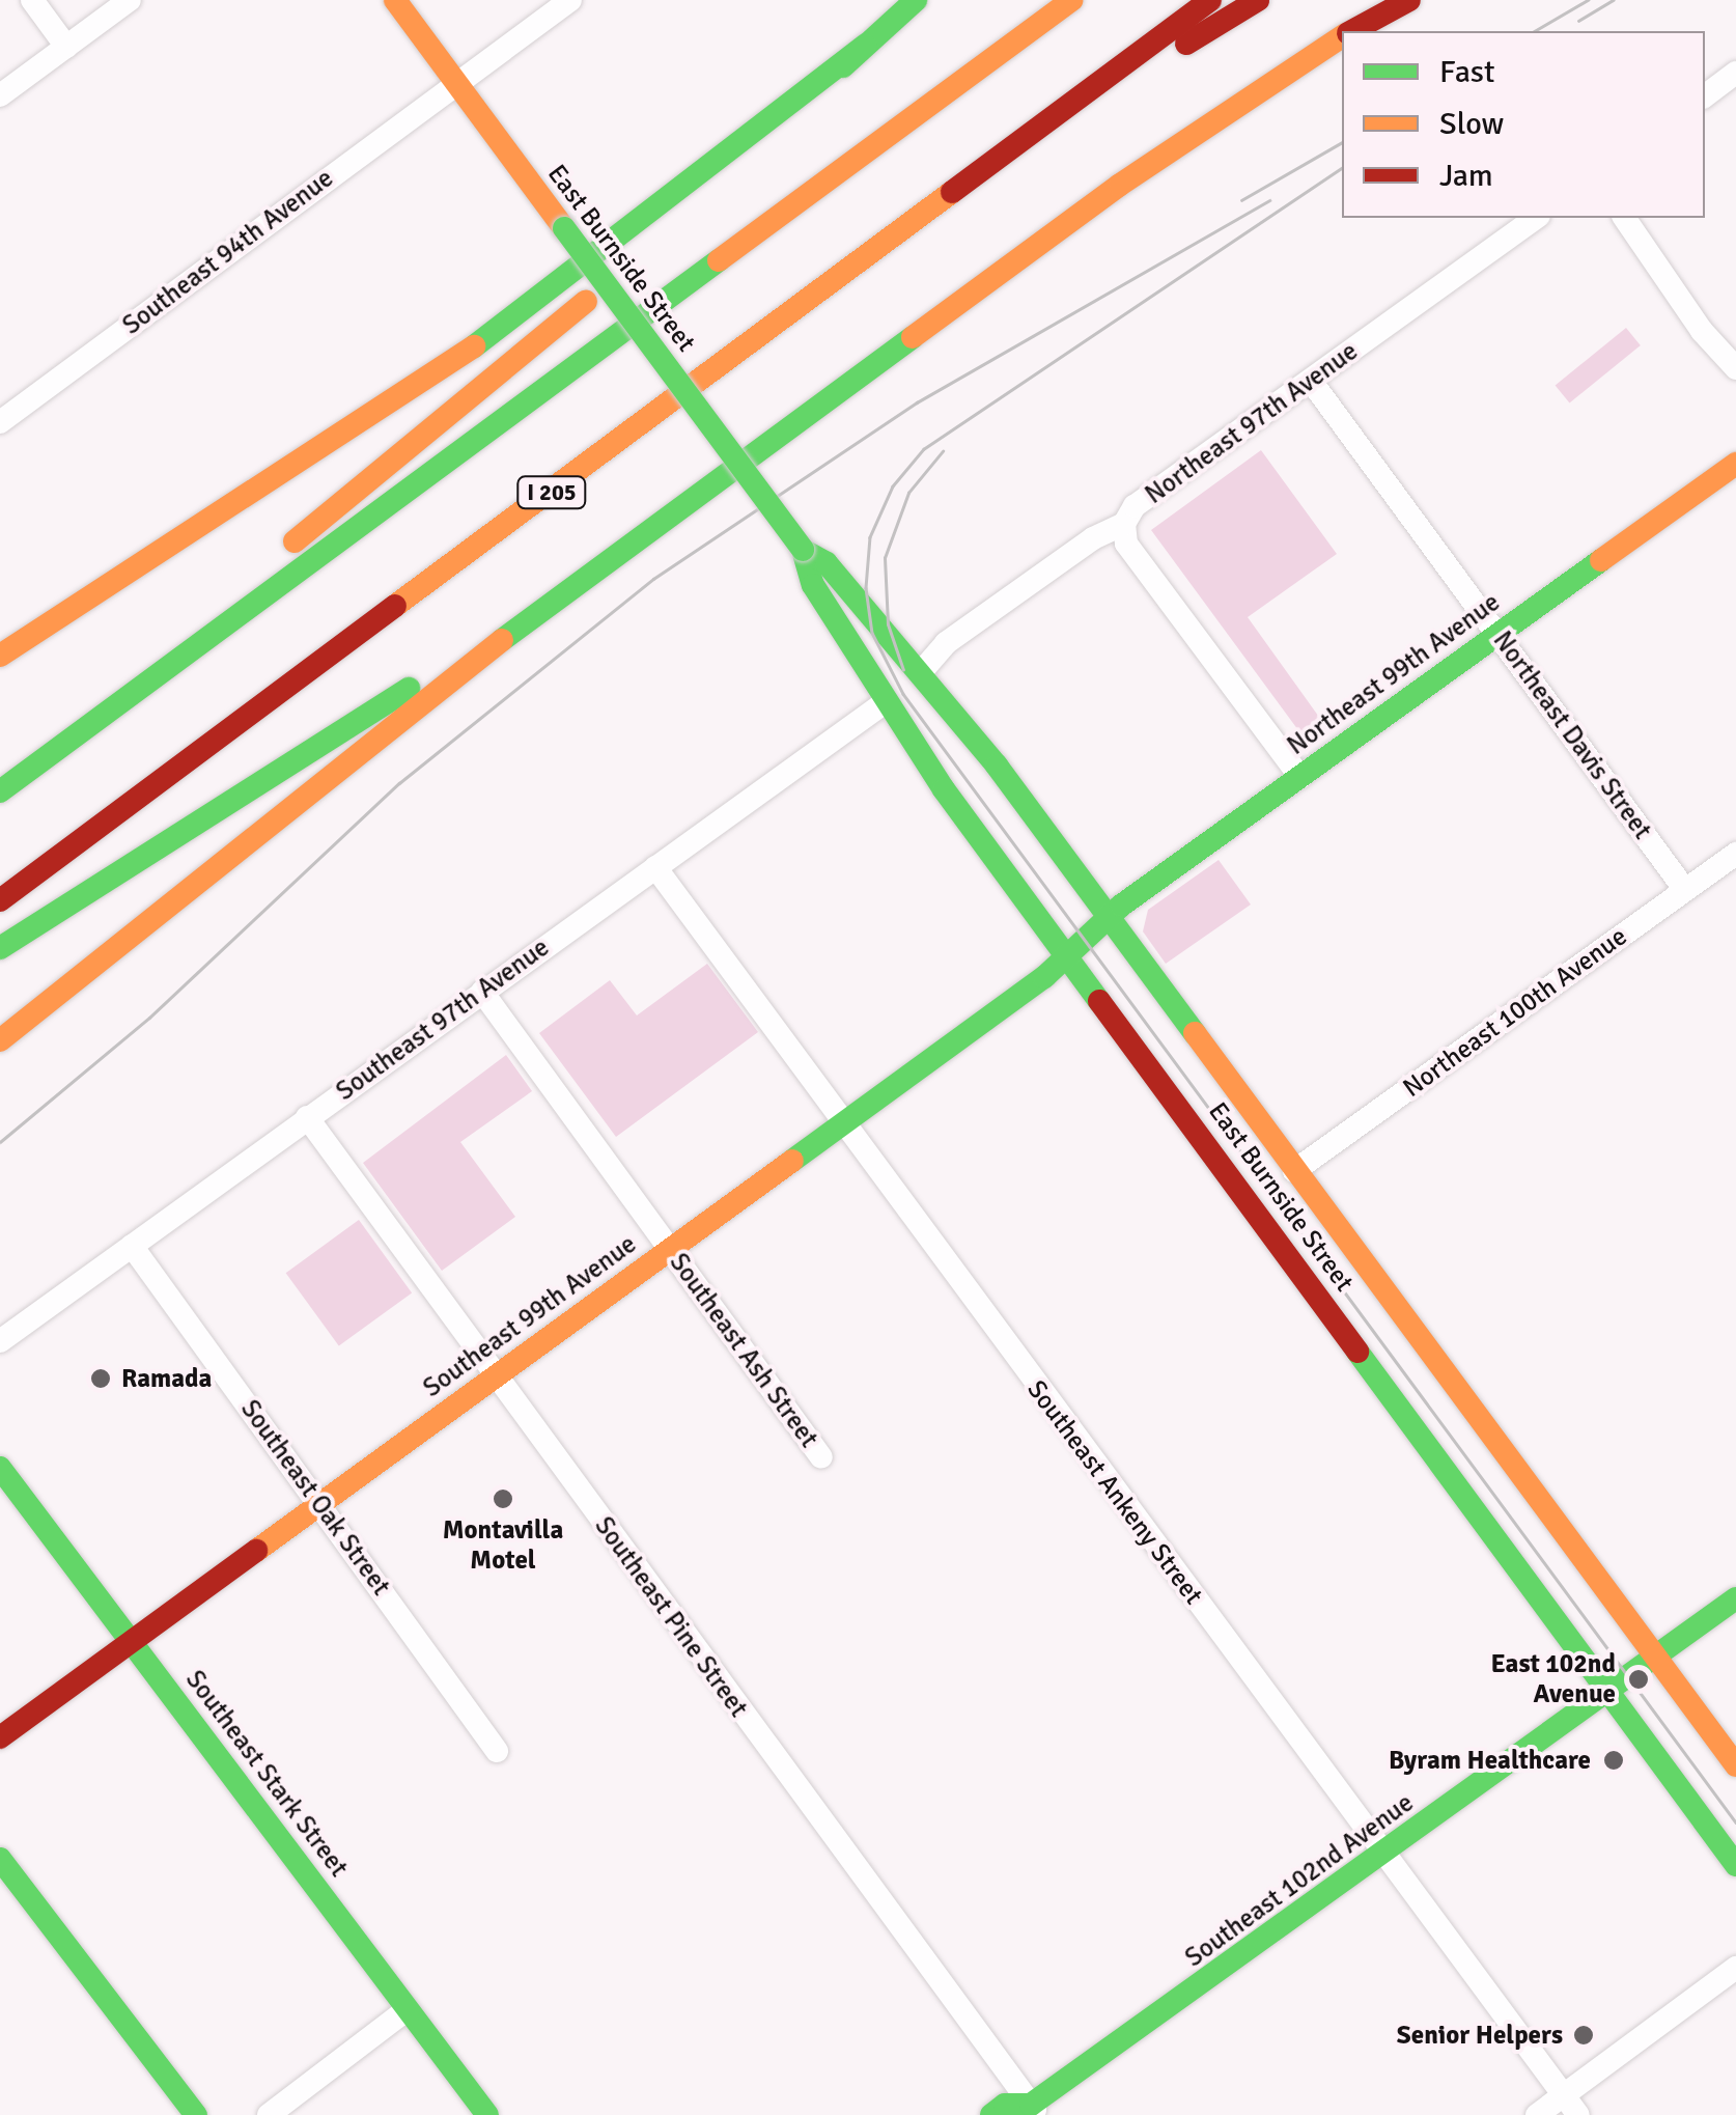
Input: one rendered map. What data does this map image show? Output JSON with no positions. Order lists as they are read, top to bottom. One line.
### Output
{"streets":{"main road":["East Burnside Street","I 205","Northeast 99th Avenue","Southeast 99th Avenue","Southeast Stark Street","Southeast 102nd Avenue"],"street":["Southeast 94th Avenue","Northeast 97th Avenue","Northeast Davis Street","Northeast 100th Avenue","Southeast 97th Avenue","Southeast Ash Street","Southeast Ankeny Street","Southeast Oak Street","Southeast Pine Street"]},"crossings":[["Southeast 94th Avenue","East Burnside Street"],["East Burnside Street","Northeast 97th Avenue"],["East Burnside Street","Northeast 99th Avenue"],["East Burnside Street","Northeast 100th Avenue"],["East Burnside Street","Southeast 97th Avenue"],["East Burnside Street","Southeast 99th Avenue"],["East Burnside Street","Southeast 102nd Avenue"],["Northeast 97th Avenue","Northeast Davis Street"],["Northeast 99th Avenue","Northeast Davis Street"],["Northeast 99th Avenue","Southeast 99th Avenue"],["Northeast Davis Street","Northeast 100th Avenue"],["Southeast 97th Avenue","Southeast Ash Street"],["Southeast 97th Avenue","Southeast Ankeny Street"],["Southeast 97th Avenue","Southeast Oak Street"],["Southeast 97th Avenue","Southeast Pine Street"],["Southeast 99th Avenue","Southeast Ash Street"],["Southeast 99th Avenue","Southeast Ankeny Street"],["Southeast 99th Avenue","Southeast Oak Street"],["Southeast 99th Avenue","Southeast Pine Street"],["Southeast 99th Avenue","Southeast Stark Street"],["Southeast Ankeny Street","Southeast 102nd Avenue"],["Southeast Pine Street","Southeast 102nd Avenue"]],"places":["Ramada","Montavilla Motel","East 102nd Avenue","Byram Healthcare","Senior Helpers"],"legend":["Fast","Slow","Jam"]}
